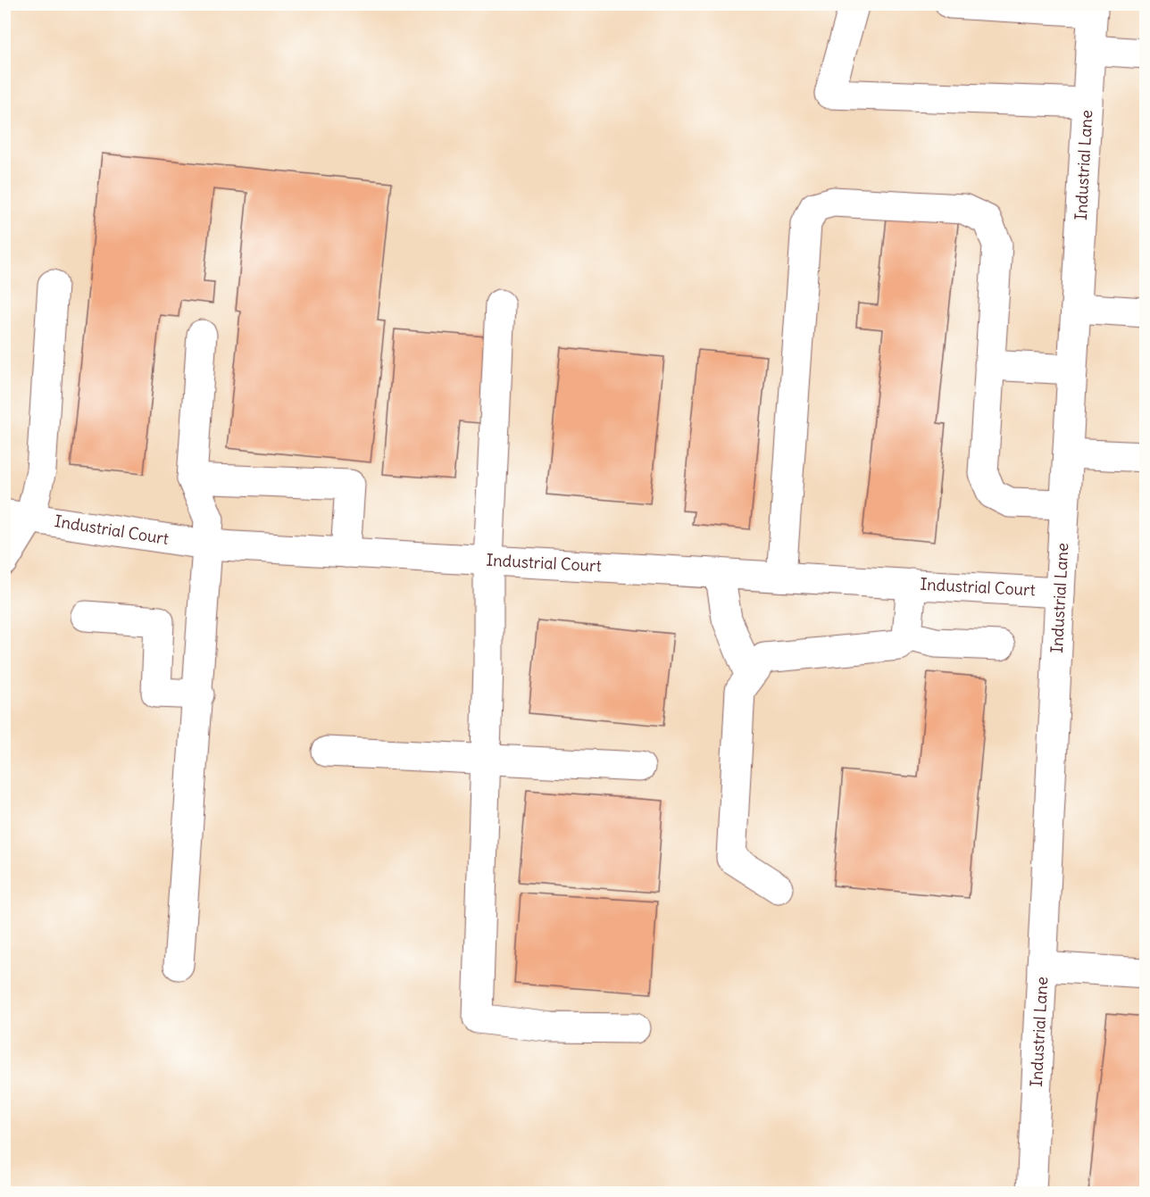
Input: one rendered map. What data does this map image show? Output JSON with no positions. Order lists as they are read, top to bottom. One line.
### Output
{"streets":{"lane":["Industrial Lane","Industrial Court"]},"crossings":[["Industrial Lane","Industrial Court"]]}
